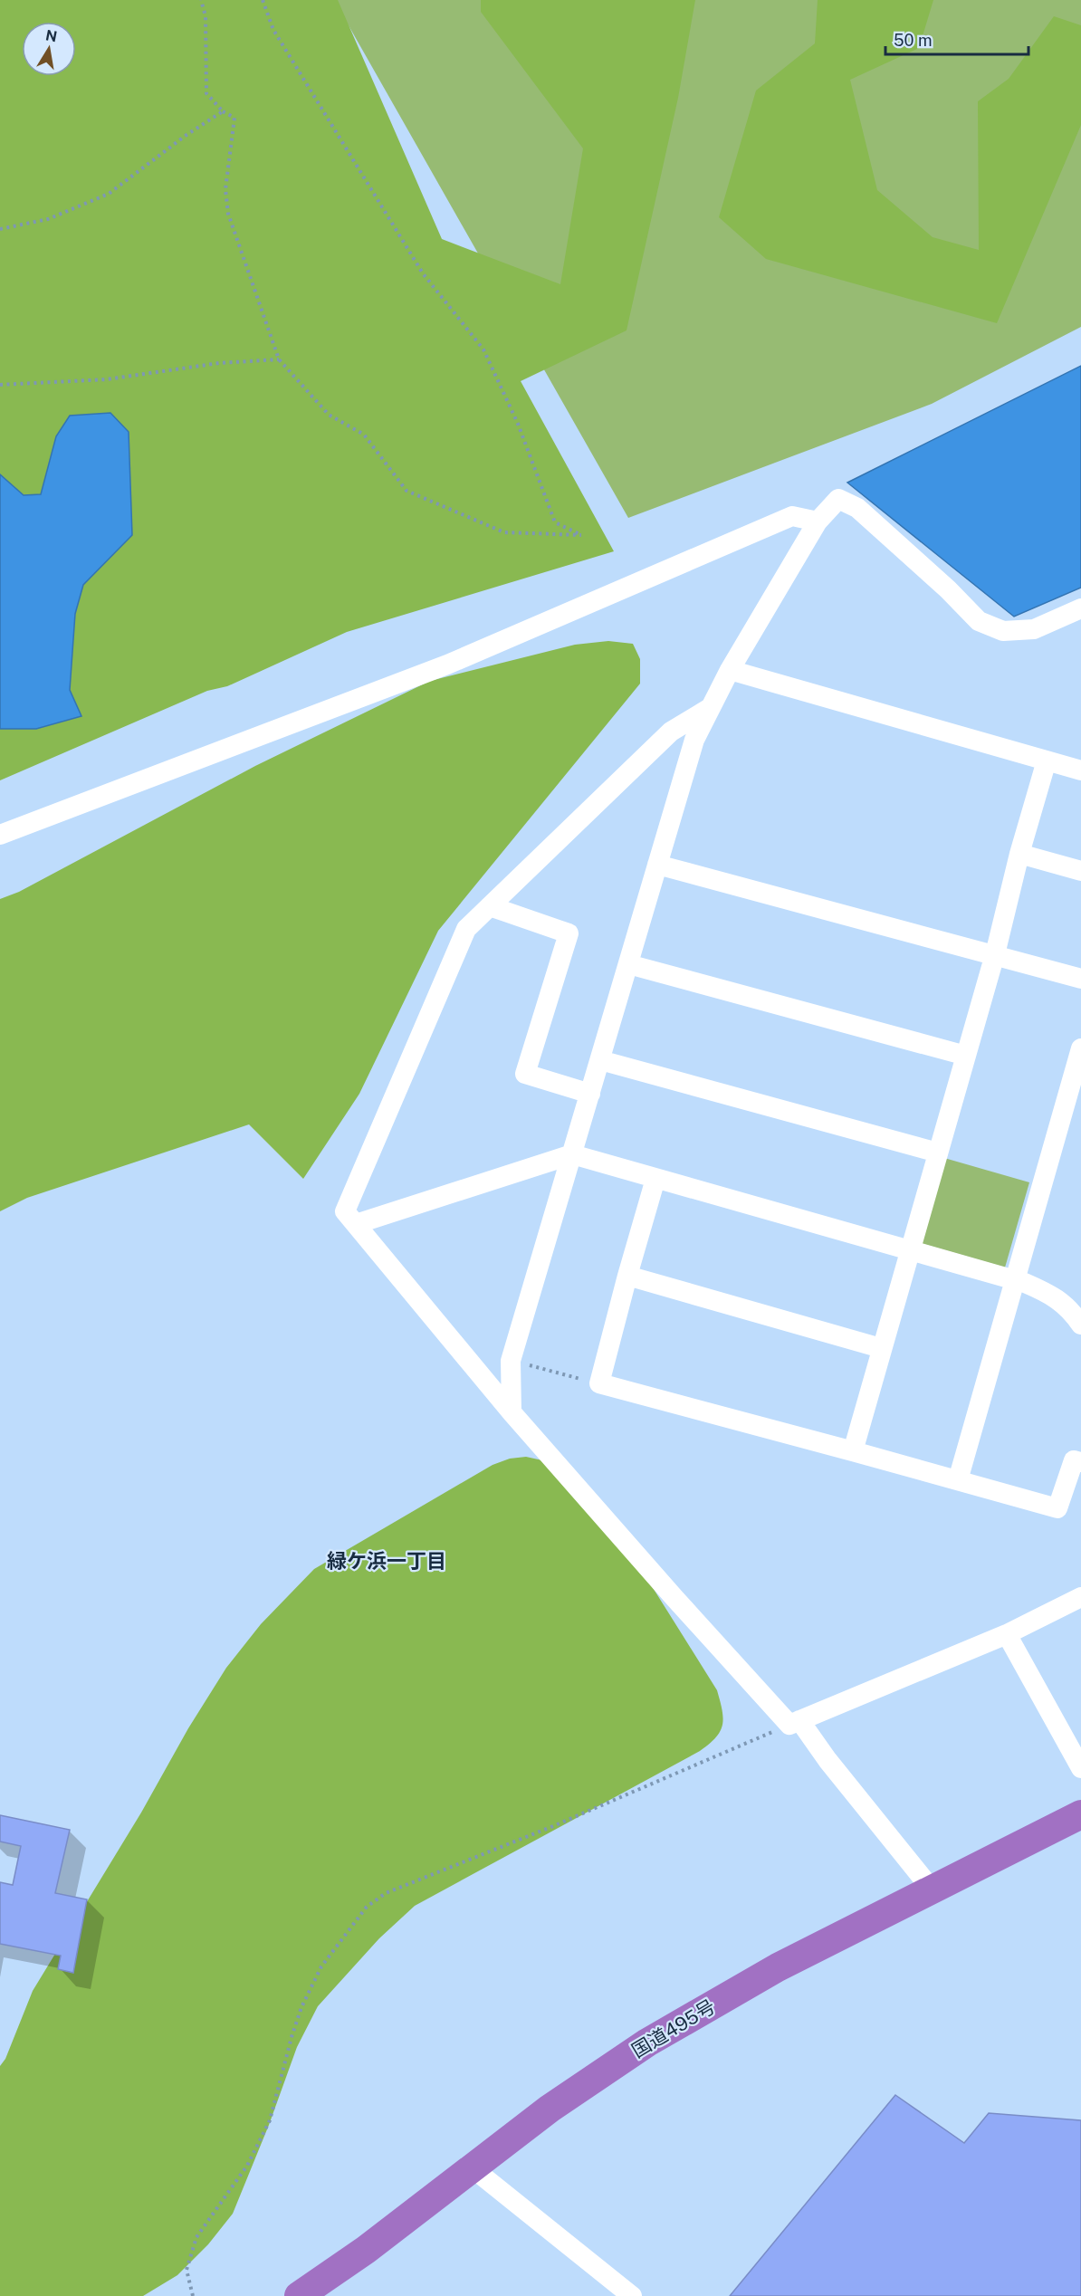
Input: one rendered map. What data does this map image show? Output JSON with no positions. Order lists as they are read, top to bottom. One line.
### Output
{"streets":{"highway":["国道495号"]},"districts":["緑ケ浜一丁目"],"scale_bar":"50 m","north":"top"}
